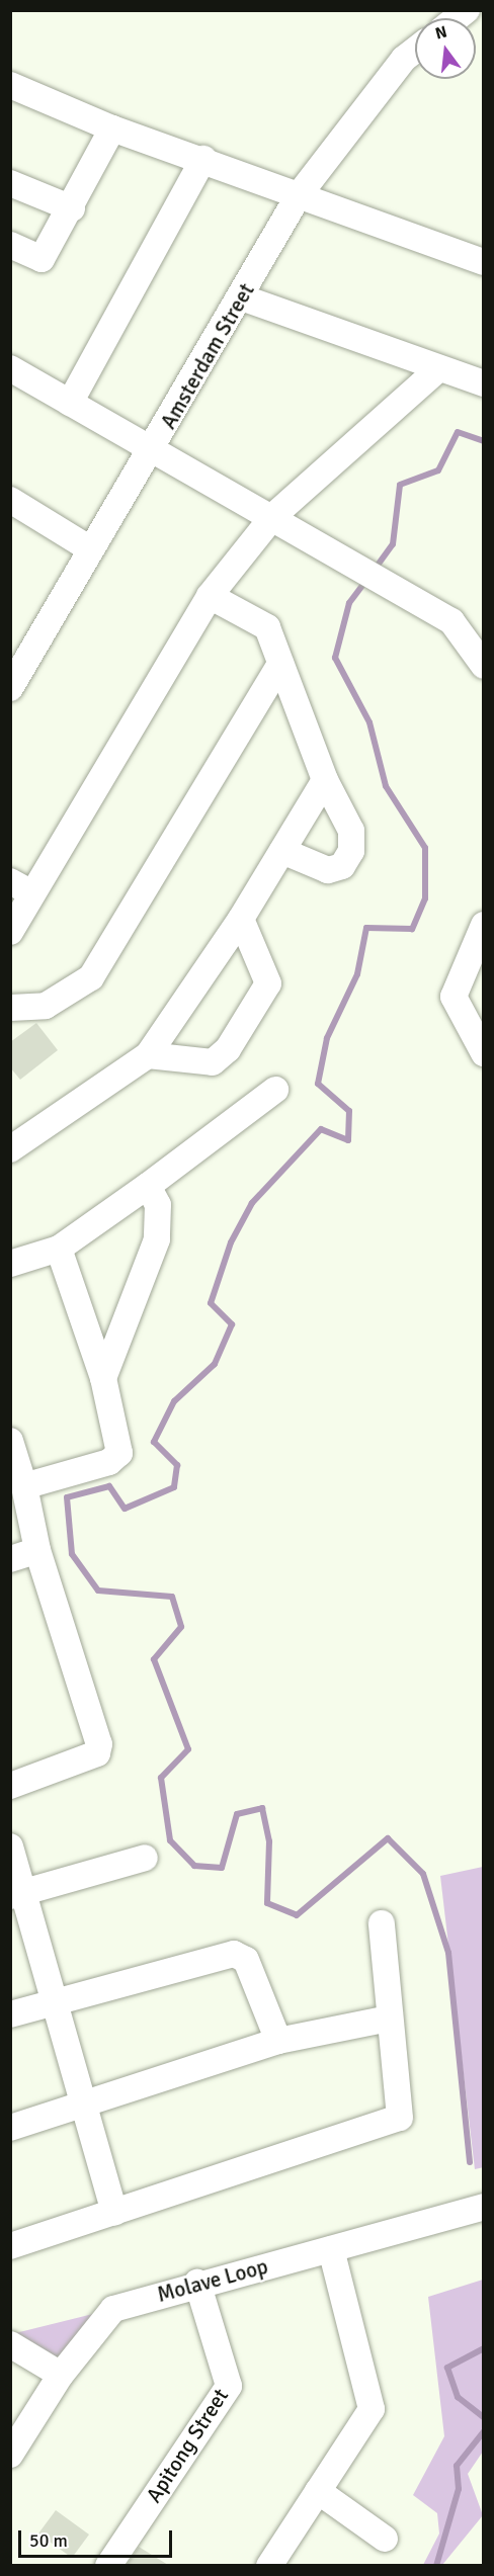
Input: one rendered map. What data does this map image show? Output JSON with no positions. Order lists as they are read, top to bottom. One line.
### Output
{"streets":{"street":["Amsterdam Street","Molave Loop","Apitong Street"]},"crossings":[["Molave Loop","Apitong Street"]],"scale_bar":"50 m","north":"top"}
